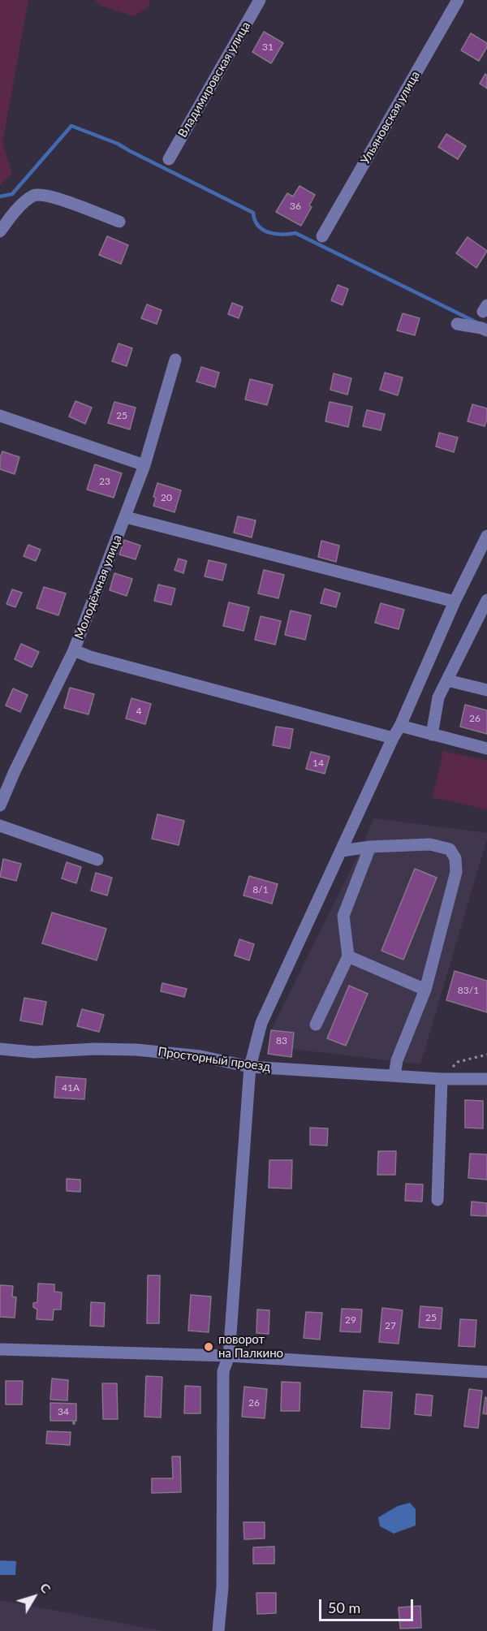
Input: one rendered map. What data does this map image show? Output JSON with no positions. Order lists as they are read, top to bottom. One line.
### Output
{"streets":{"street":["Владимировская улица","Ульяновская улица","Молодёжная улица","Просторный проезд"]},"places":["поворот на Палкино"],"house_numbers":["31","36","25","23","20","4","26","14","8/1","83/1","83","41А","25","29","27","26","34"],"scale_bar":"50 m","north":"top right"}
